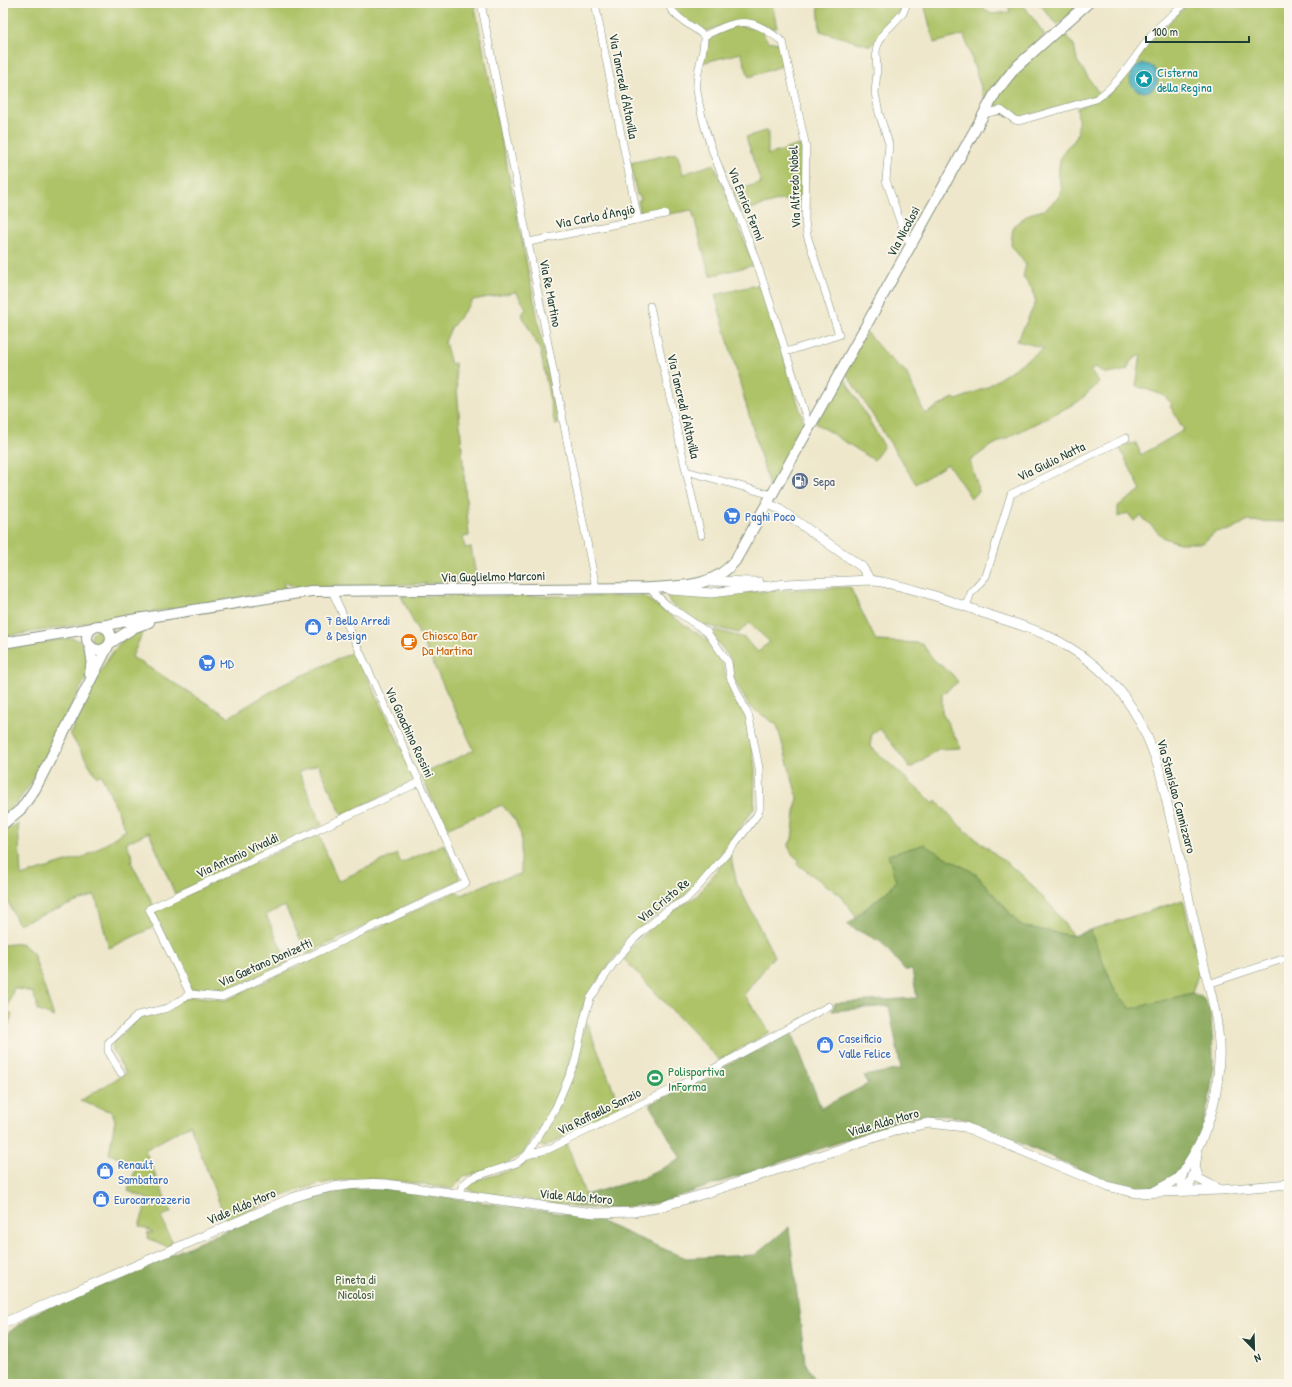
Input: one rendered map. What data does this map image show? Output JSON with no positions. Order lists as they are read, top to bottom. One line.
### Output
{"streets":{"main road":["Via Nicolosi","Via Guglielmo Marconi"],"street":["Via Tancredi d'Altavilla","Via Alfredo Nobel","Via Enrico Fermi","Via Carlo d'Angiò","Via Re Martino","Via Giulio Natta","Via Gioachino Rossini","Via Stanislao Cannizzaro","Via Antonio Vivaldi","Via Cristo Re","Via Gaetano Donizetti","Via Raffaello Sanzio","Viale Aldo Moro"]},"crossings":[["Via Tancredi d'Altavilla","Via Carlo d'Angiò"],["Via Tancredi d'Altavilla","Via Nicolosi"],["Via Tancredi d'Altavilla","Via Guglielmo Marconi"],["Via Alfredo Nobel","Via Enrico Fermi"],["Via Enrico Fermi","Via Nicolosi"],["Via Carlo d'Angiò","Via Re Martino"],["Via Nicolosi","Via Guglielmo Marconi"],["Via Re Martino","Via Guglielmo Marconi"],["Via Giulio Natta","Via Stanislao Cannizzaro"],["Via Guglielmo Marconi","Via Gioachino Rossini"],["Via Guglielmo Marconi","Via Cristo Re"],["Via Gioachino Rossini","Via Antonio Vivaldi"],["Via Gioachino Rossini","Via Gaetano Donizetti"],["Via Antonio Vivaldi","Via Gaetano Donizetti"],["Via Cristo Re","Via Raffaello Sanzio"],["Via Cristo Re","Viale Aldo Moro"]],"parks":["Pineta di Nicolosi"],"places":{"place":["Cisterna della Regina"],"fuel station":["Sepa"],"supermarket":["Paghi Poco","MD"],"shop":["7 Bello Arredi & Design","Caseificio Valle Felice","Renault Sambataro","Eurocarrozzeria"],"cafe":["Chiosco Bar Da Martina"],"sports":["Polisportiva InForma"]},"scale_bar":"100 m","north":"bottom right"}
